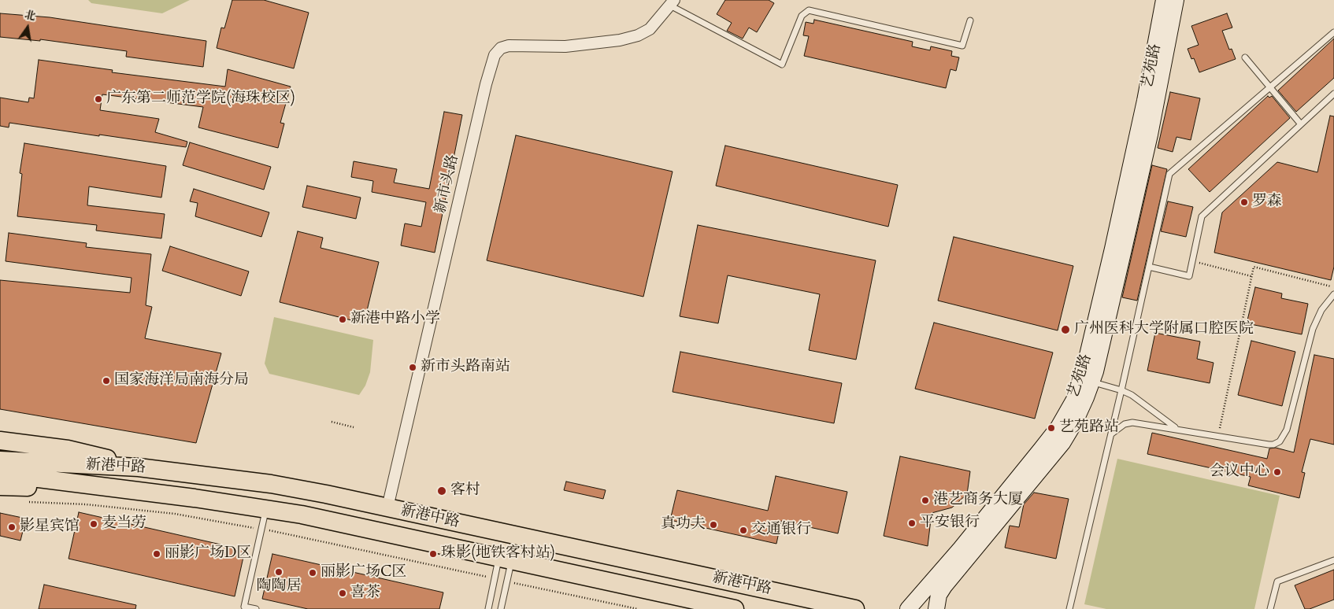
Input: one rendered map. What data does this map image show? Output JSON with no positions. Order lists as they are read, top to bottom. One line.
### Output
{"streets":{"main road":["新港中路"],"street":["艺苑路","新市头路"]},"crossings":[["新市头路","新港中路"]],"places":["广东第二师范学院(海珠校区)","罗森","新港中路小学","广州医科大学附属口腔医院","新市头路南站","国家海洋局南海分局","艺苑路站","会议中心","客村","港艺商务大厦","平安银行","麦当劳","真功夫","影星宾馆","交通银行","丽影广场D区","珠影(地铁客村站)","陶陶居","丽影广场C区","喜茶"],"north":"top"}
